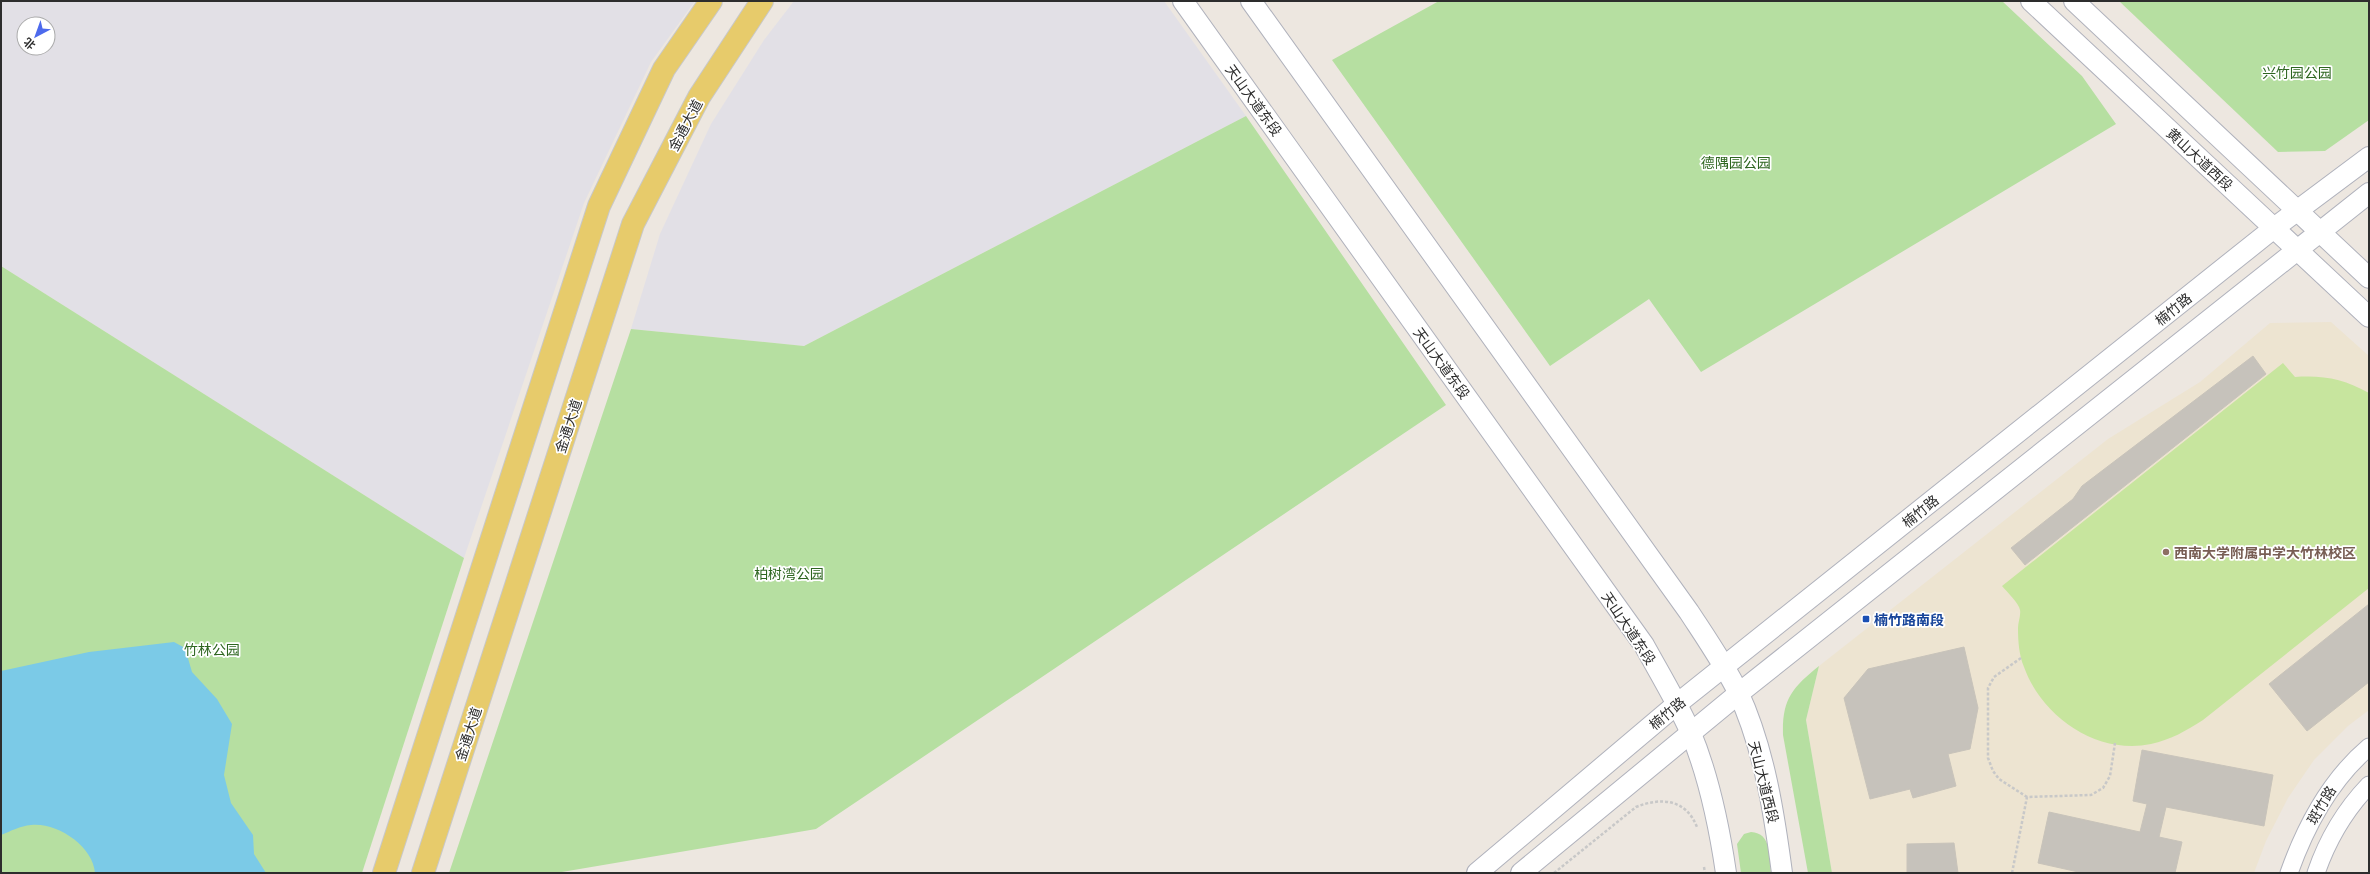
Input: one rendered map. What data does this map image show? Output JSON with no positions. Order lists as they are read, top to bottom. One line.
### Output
{"streets":{"main road":["天山大道东段","金通大道","黄山大道西段","楠竹路","天山大道西段"],"street":["斑竹路"]},"crossings":[["天山大道东段","楠竹路"],["黄山大道西段","楠竹路"]],"parks":["兴竹园公园","德隅园公园","柏树湾公园","竹林公园"],"places":{"other":["西南大学附属中学大竹林校区"],"transit":["楠竹路南段"]},"north":"bottom left"}
